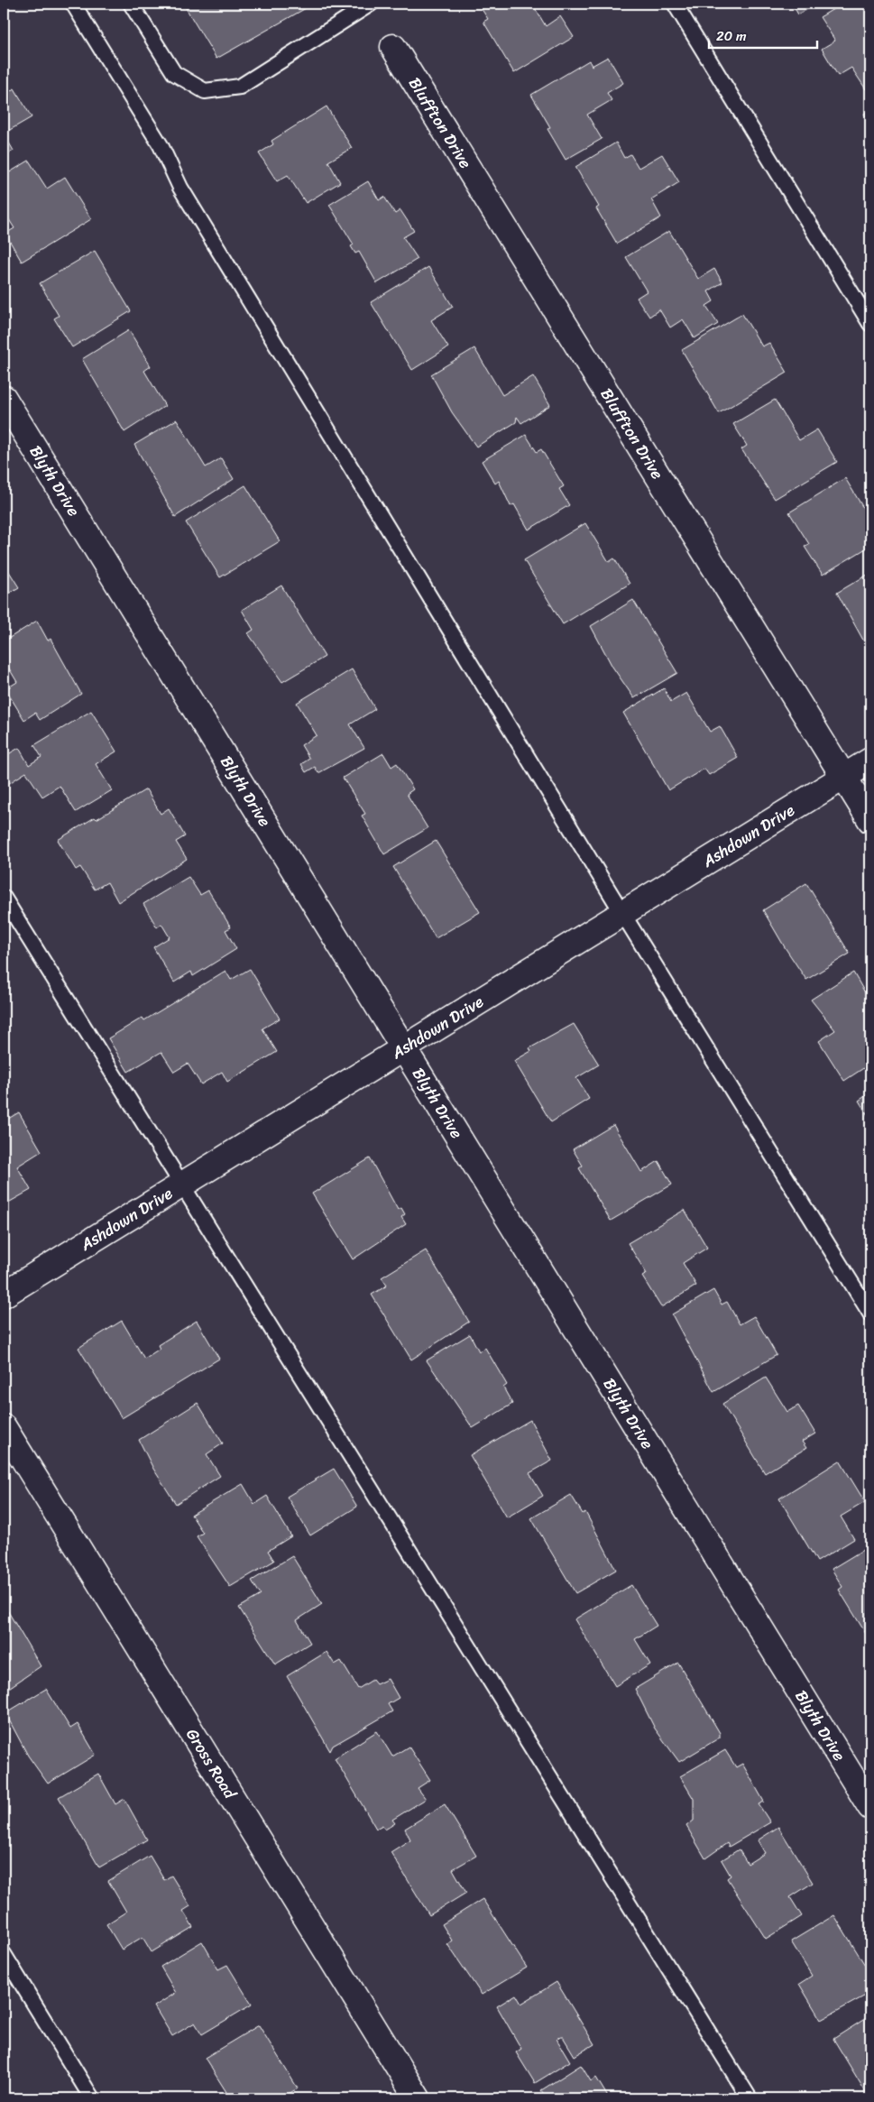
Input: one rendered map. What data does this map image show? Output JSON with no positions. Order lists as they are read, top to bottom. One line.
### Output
{"streets":{"street":["Bluffton Drive","Blyth Drive","Ashdown Drive","Gross Road"]},"crossings":[["Bluffton Drive","Ashdown Drive"],["Blyth Drive","Ashdown Drive"]],"scale_bar":"20 m"}
